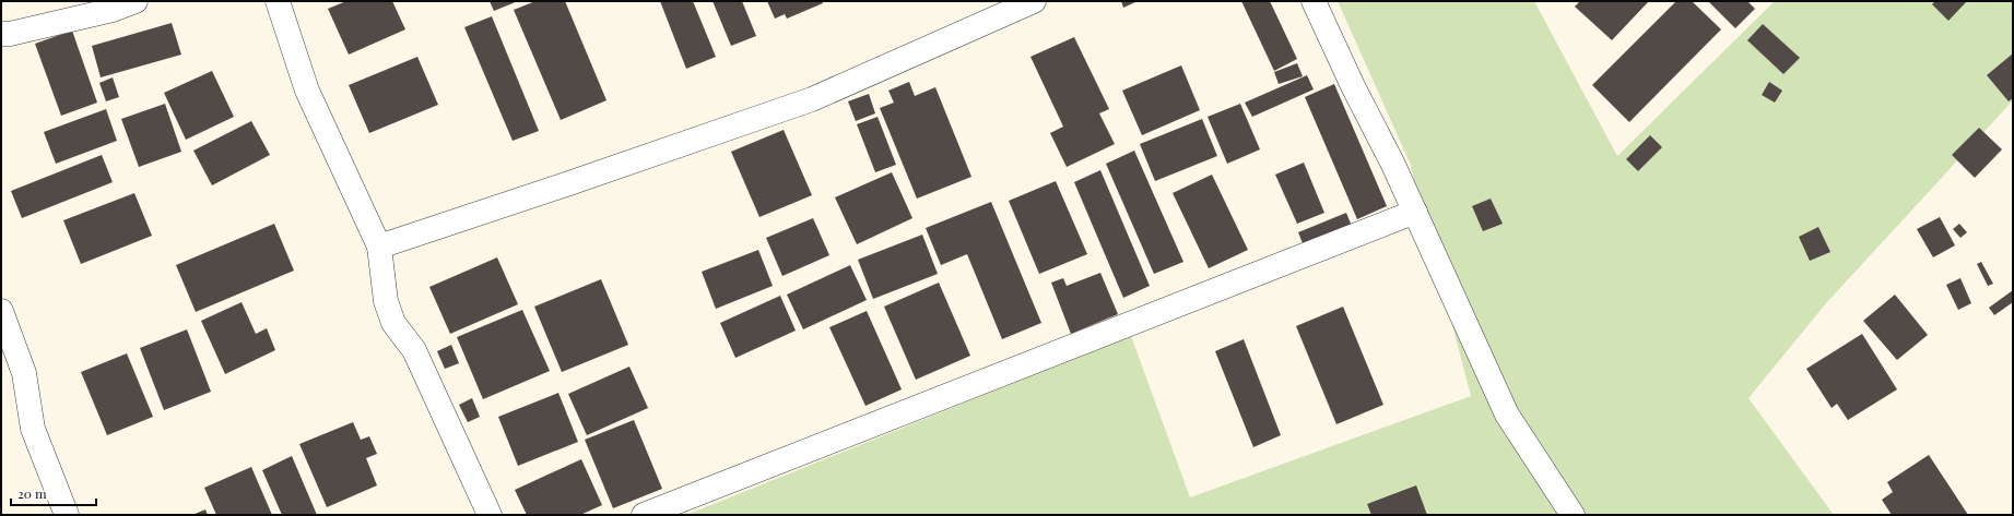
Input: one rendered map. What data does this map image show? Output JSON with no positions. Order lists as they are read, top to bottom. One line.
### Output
{"scale_bar":"20 m"}
